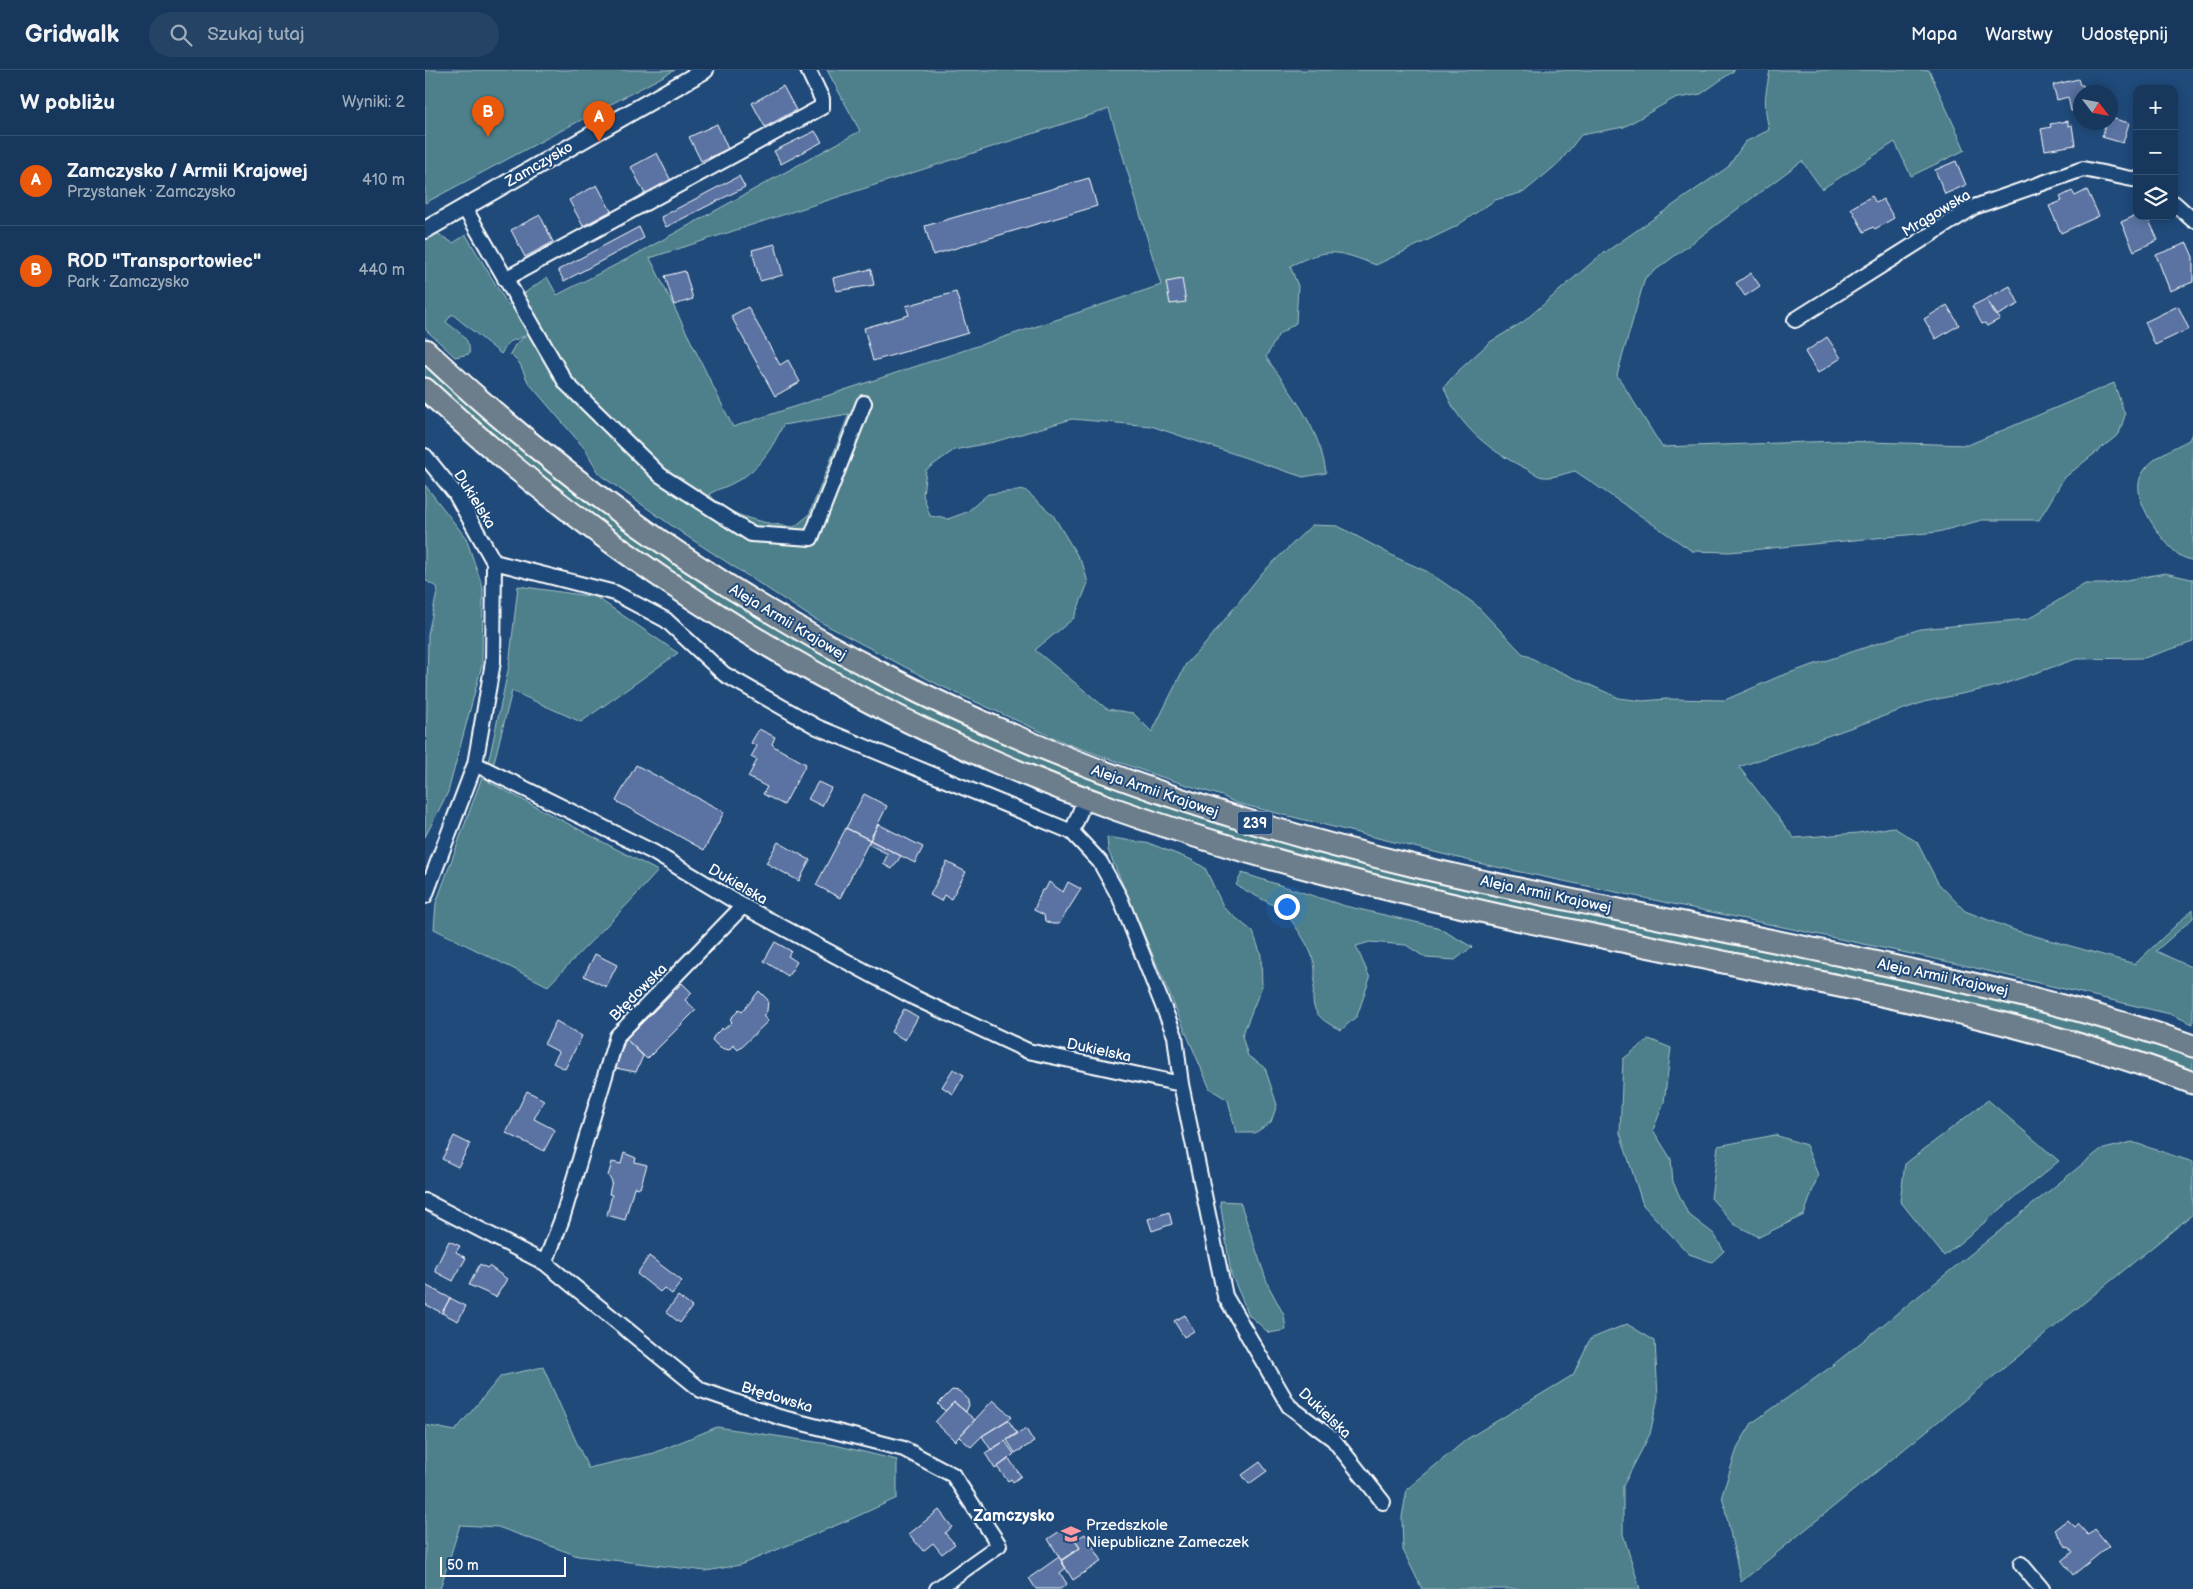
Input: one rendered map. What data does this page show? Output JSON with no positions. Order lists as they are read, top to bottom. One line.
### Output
{"streets":{"main road":["Aleja Armii Krajowej","239"],"street":["Zamczysko","Mrągowska","Dukielska","Błędowska"]},"crossings":[["Dukielska","Błędowska"]],"districts":["Zamczysko"],"places":{"school or university":["Przedszkole Niepubliczne Zameczek"]},"scale_bar":"50 m","north":"bottom right","page":{"header":"Gridwalk","search":"Szukaj tutaj","nav":["Mapa","Warstwy","Udostępnij"],"heading":["W pobliżu","Wyniki: 2"],"map_buttons":["+","−"],"pins":["B","A"],"list":[{"mark":"A","name":"Zamczysko / Armii Krajowej","note":"Przystanek · Zamczysko","value":"410 m"},{"mark":"B","name":"ROD \"Transportowiec\"","note":"Park · Zamczysko","value":"440 m"}],"scale":"50 m"}}
